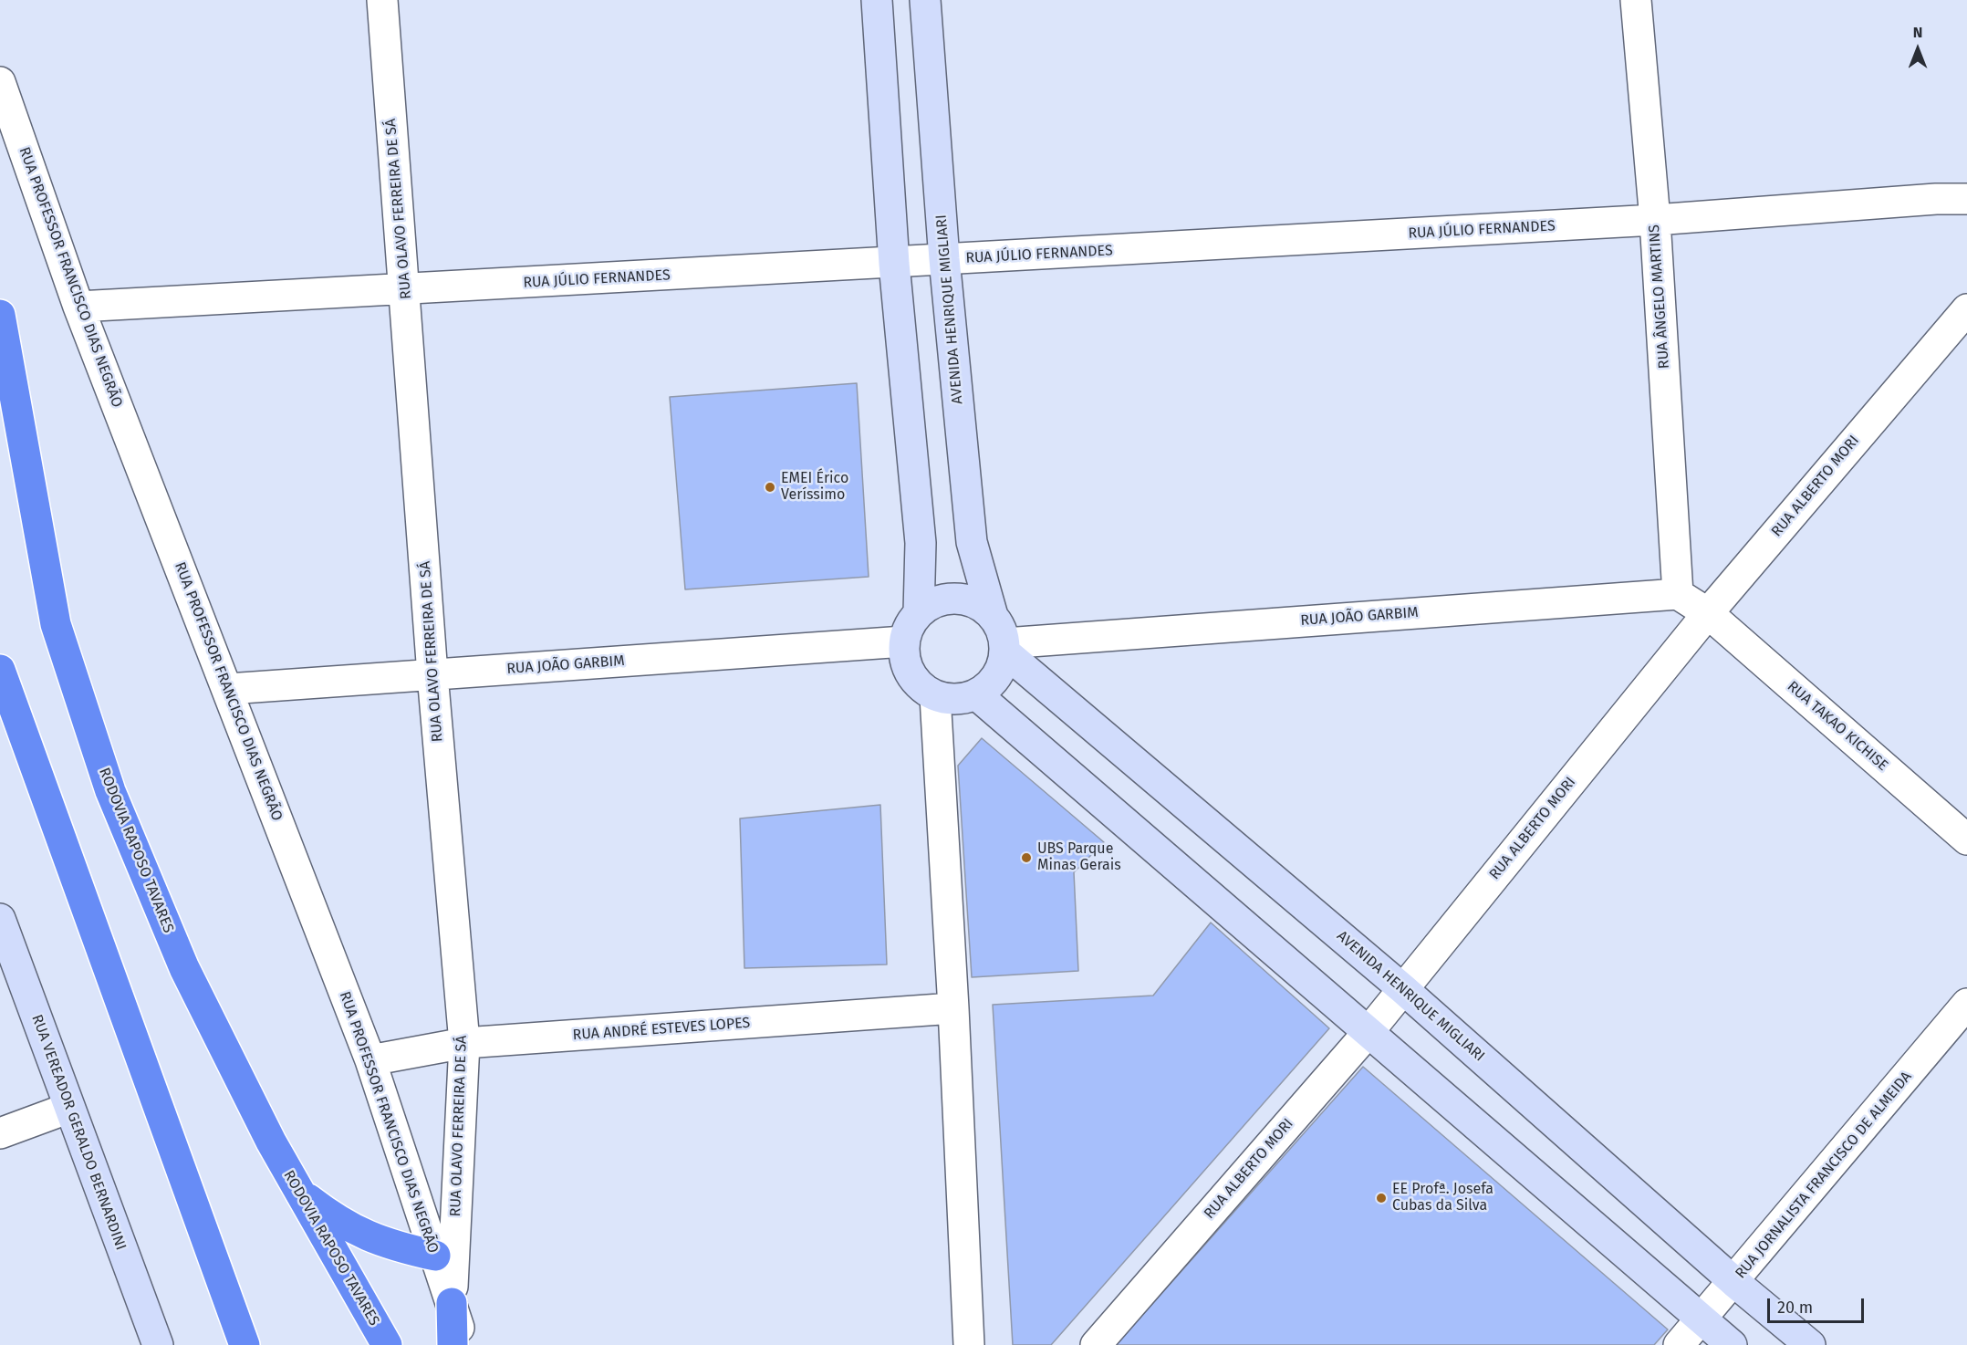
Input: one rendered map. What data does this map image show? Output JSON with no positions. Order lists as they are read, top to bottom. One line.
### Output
{"streets":{"highway":["RODOVIA RAPOSO TAVARES"],"street":["RUA OLAVO FERREIRA DE SÁ","RUA JÚLIO FERNANDES","RUA PROFESSOR FRANCISCO DIAS NEGRÃO","RUA ÂNGELO MARTINS","AVENIDA HENRIQUE MIGLIARI","RUA ALBERTO MORI","RUA JOÃO GARBIM","RUA TAKAO KICHISE","RUA ANDRÉ ESTEVES LOPES","RUA VEREADOR GERALDO BERNARDINI","RUA JORNALISTA FRANCISCO DE ALMEIDA"]},"crossings":[["RUA OLAVO FERREIRA DE SÁ","RUA JÚLIO FERNANDES"],["RUA OLAVO FERREIRA DE SÁ","RUA PROFESSOR FRANCISCO DIAS NEGRÃO"],["RUA OLAVO FERREIRA DE SÁ","RUA JOÃO GARBIM"],["RUA OLAVO FERREIRA DE SÁ","RUA ANDRÉ ESTEVES LOPES"],["RUA JÚLIO FERNANDES","RUA PROFESSOR FRANCISCO DIAS NEGRÃO"],["RUA JÚLIO FERNANDES","RUA ÂNGELO MARTINS"],["RUA JÚLIO FERNANDES","AVENIDA HENRIQUE MIGLIARI"],["RUA PROFESSOR FRANCISCO DIAS NEGRÃO","RUA JOÃO GARBIM"],["RUA PROFESSOR FRANCISCO DIAS NEGRÃO","RUA ANDRÉ ESTEVES LOPES"],["RUA ÂNGELO MARTINS","RUA JOÃO GARBIM"],["AVENIDA HENRIQUE MIGLIARI","RUA ALBERTO MORI"],["AVENIDA HENRIQUE MIGLIARI","RUA JOÃO GARBIM"],["AVENIDA HENRIQUE MIGLIARI","RUA JORNALISTA FRANCISCO DE ALMEIDA"],["RUA ALBERTO MORI","RUA TAKAO KICHISE"]],"places":["EMEI Érico Veríssimo","UBS Parque Minas Gerais","EE Profª. Josefa Cubas da Silva"],"scale_bar":"20 m","north":"top"}
